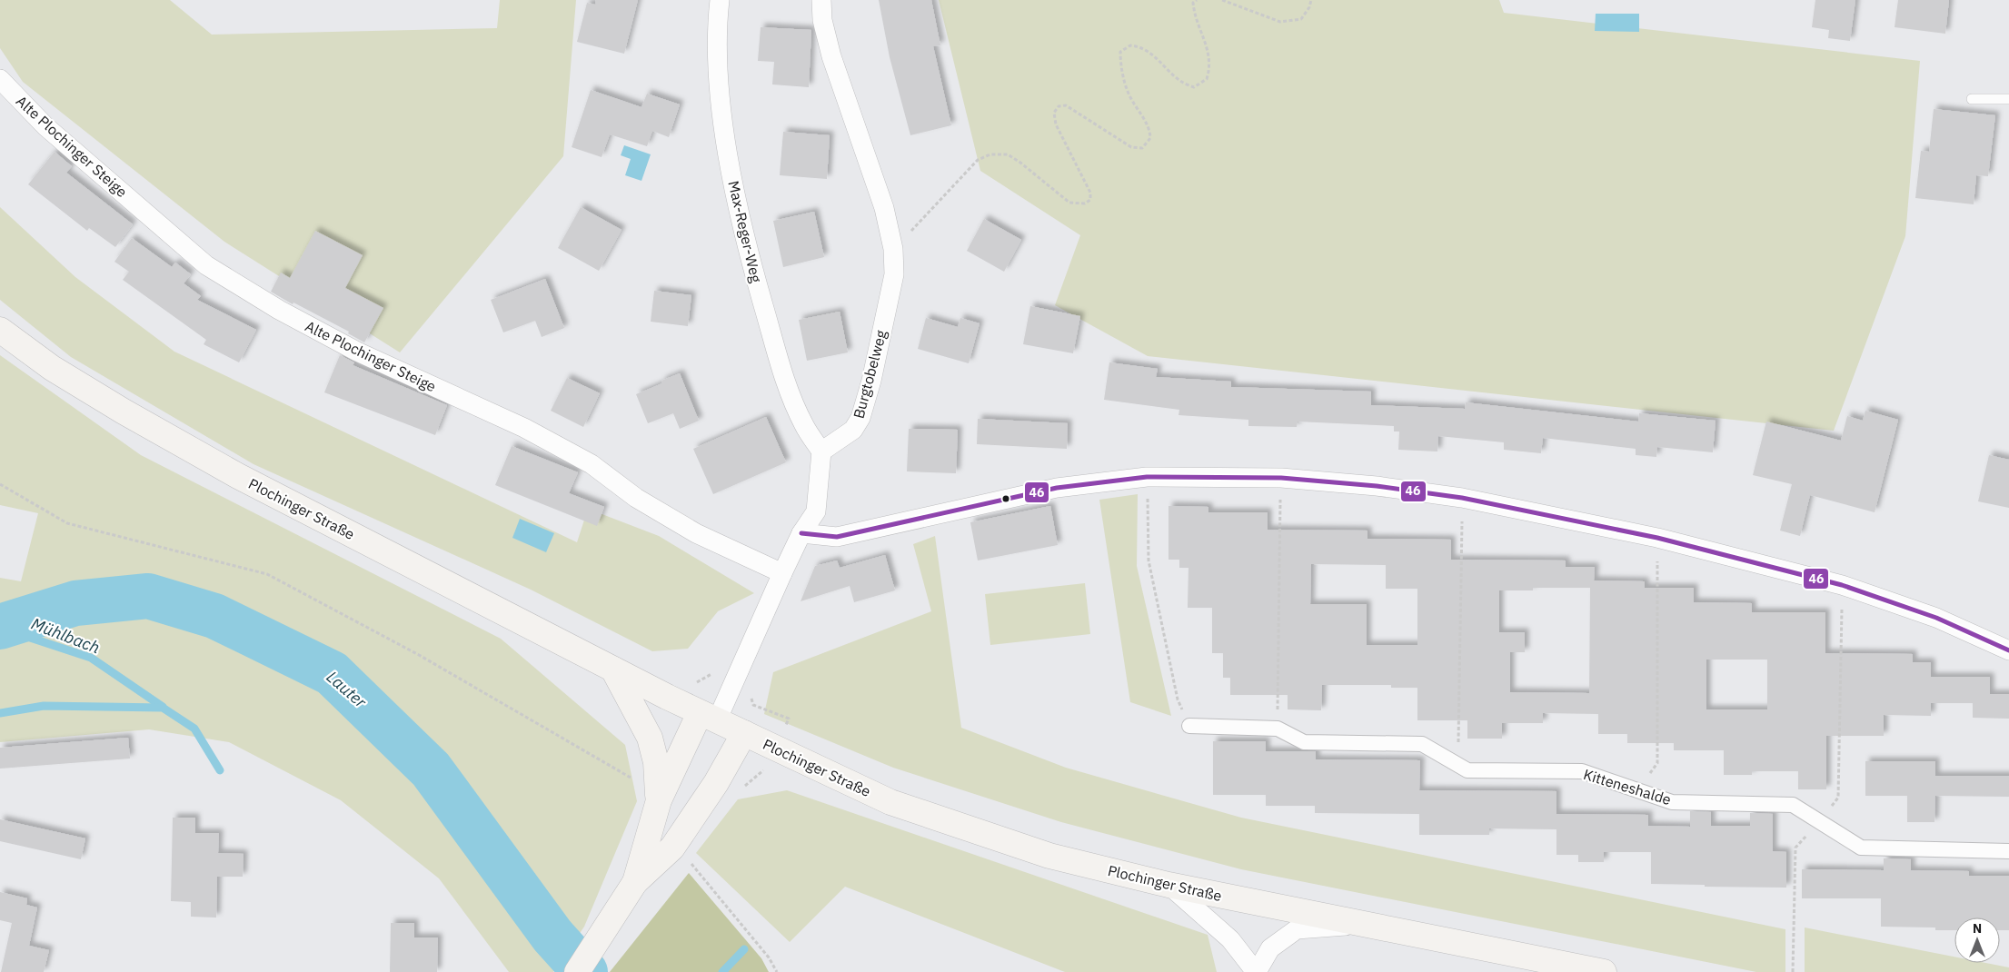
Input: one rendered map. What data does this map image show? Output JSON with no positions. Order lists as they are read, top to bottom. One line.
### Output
{"streets":{"main road":["Plochinger Straße"],"street":["Alte Plochinger Steige","Max-Reger-Weg","Burgtobelweg","Kitteneshalde"]},"crossings":[["Max-Reger-Weg","Burgtobelweg"]],"water":["Mühlbach","Lauter"],"lines":["transit line 46"],"north":"top"}
